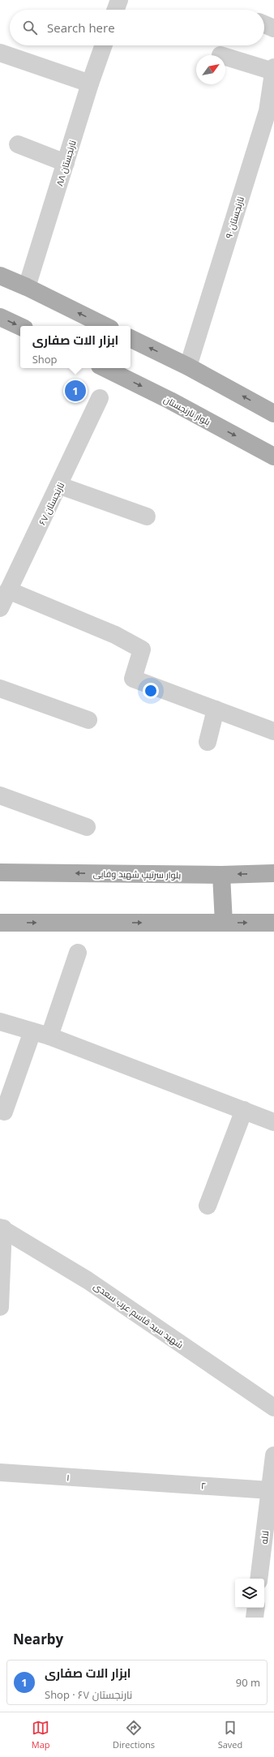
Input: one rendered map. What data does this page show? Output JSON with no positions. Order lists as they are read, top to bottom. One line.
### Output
{"streets":{"main road":["بلوار نارنجستان","بلوار سرتیپ شهید وفایی"],"street":["نارنجستان ۸۸","نارنجستان ۹۰","نارنجستان ۶۷","شهید سید قاسم عرب سعدی","۱","۲","لاله"]},"crossings":[["۱","۲"],["۲","لاله"]],"north":"top right","page":{"search":"Search here","popup":["ابزار الات صفاری","Shop"],"pins":"1","heading":"Nearby","list":[{"mark":"1","name":"ابزار الات صفاری","note":"Shop · نارنجستان ۶۷","value":"90 m"}],"nav":["Map","Directions","Saved"]}}
